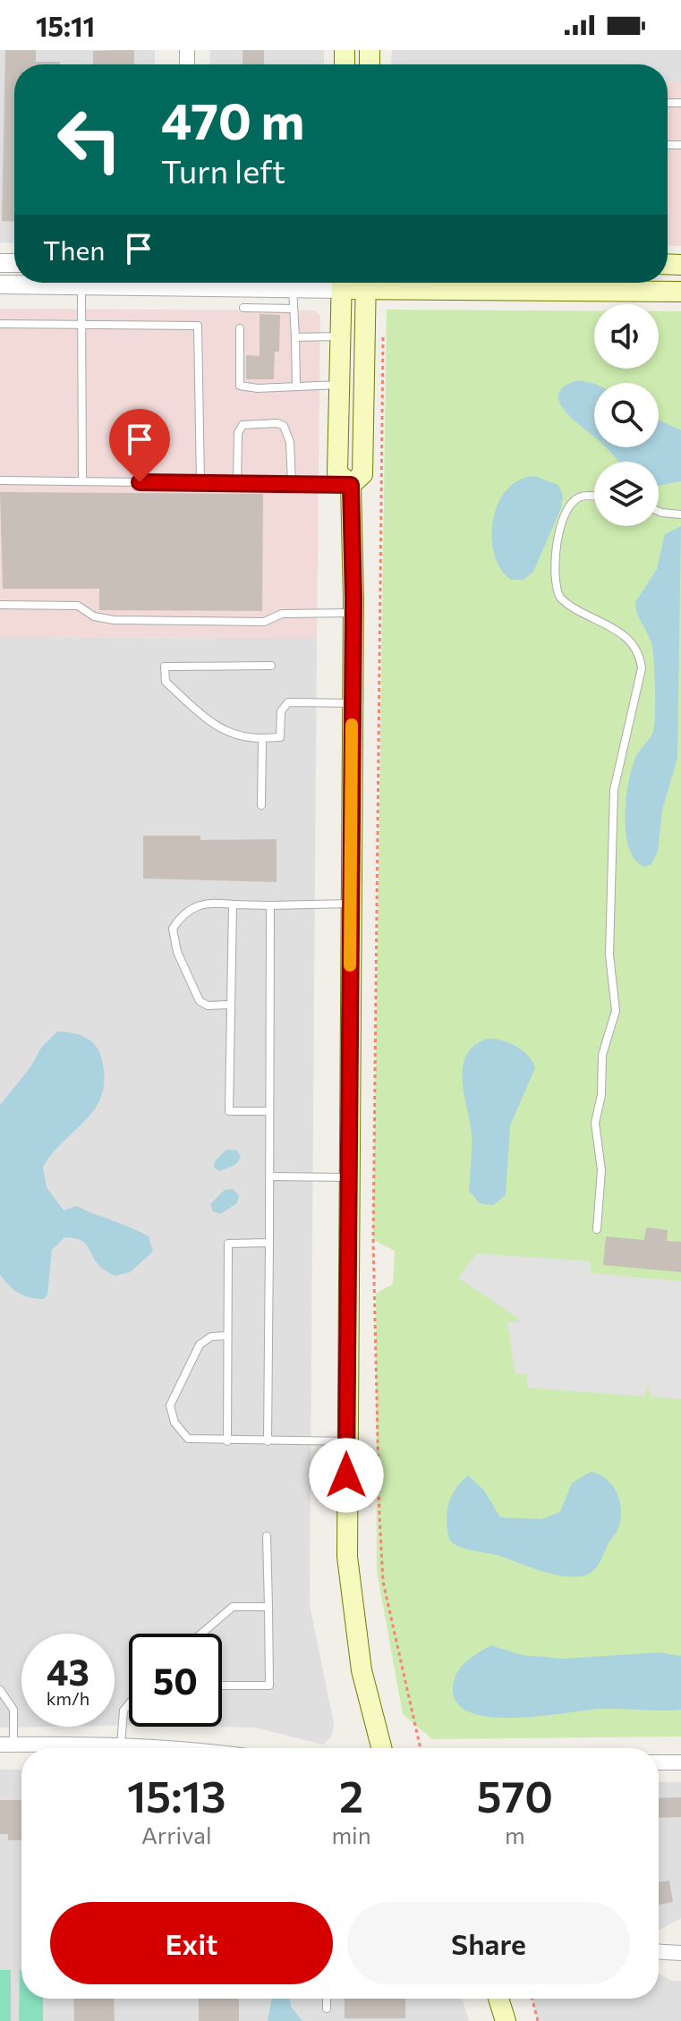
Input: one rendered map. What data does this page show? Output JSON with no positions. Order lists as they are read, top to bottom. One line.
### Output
{"page":{"status":"15:11","turn":["470 m","Turn left"],"then":"Then","speed":"43 km/h","limit":"50","eta":["15:13","Arrival","2","min","570","m"],"buttons":["Exit","Share"]}}
